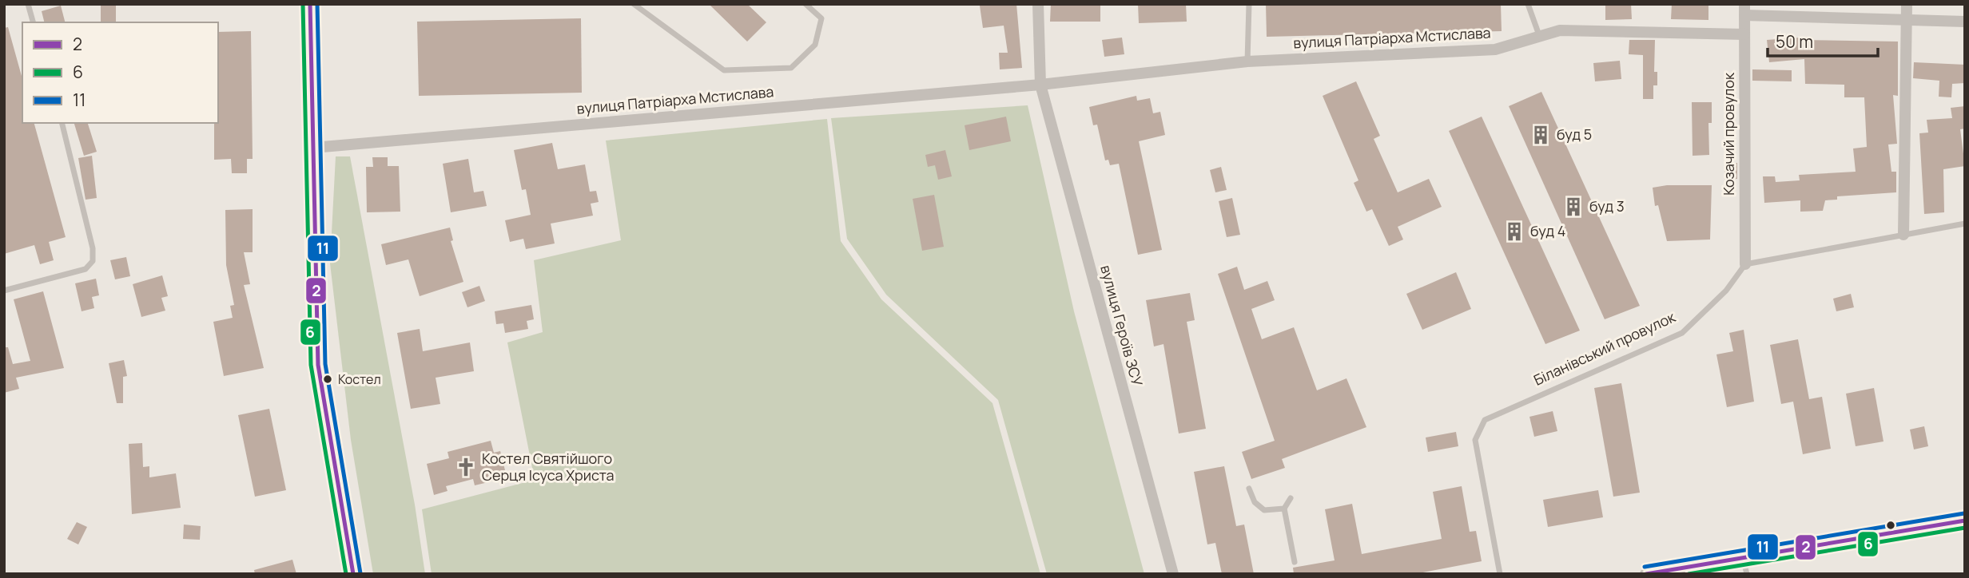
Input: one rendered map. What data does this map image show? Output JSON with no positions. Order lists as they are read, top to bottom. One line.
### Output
{"streets":{"street":["вулиця Патріарха Мстислава","Козачий провулок","вулиця Героїв ЗСУ"],"lane":["Біланівський провулок"]},"crossings":[["вулиця Патріарха Мстислава","Козачий провулок"],["вулиця Патріарха Мстислава","вулиця Героїв ЗСУ"],["Козачий провулок","Біланівський провулок"]],"places":{"building":["буд 5","буд 3","буд 4"],"other":["Костел"],"church":["Костел Святійшого Серця Ісуса Христа"]},"lines":["transit line 2","transit line 6","transit line 11"],"legend":["2","6","11"],"scale_bar":"50 m"}
